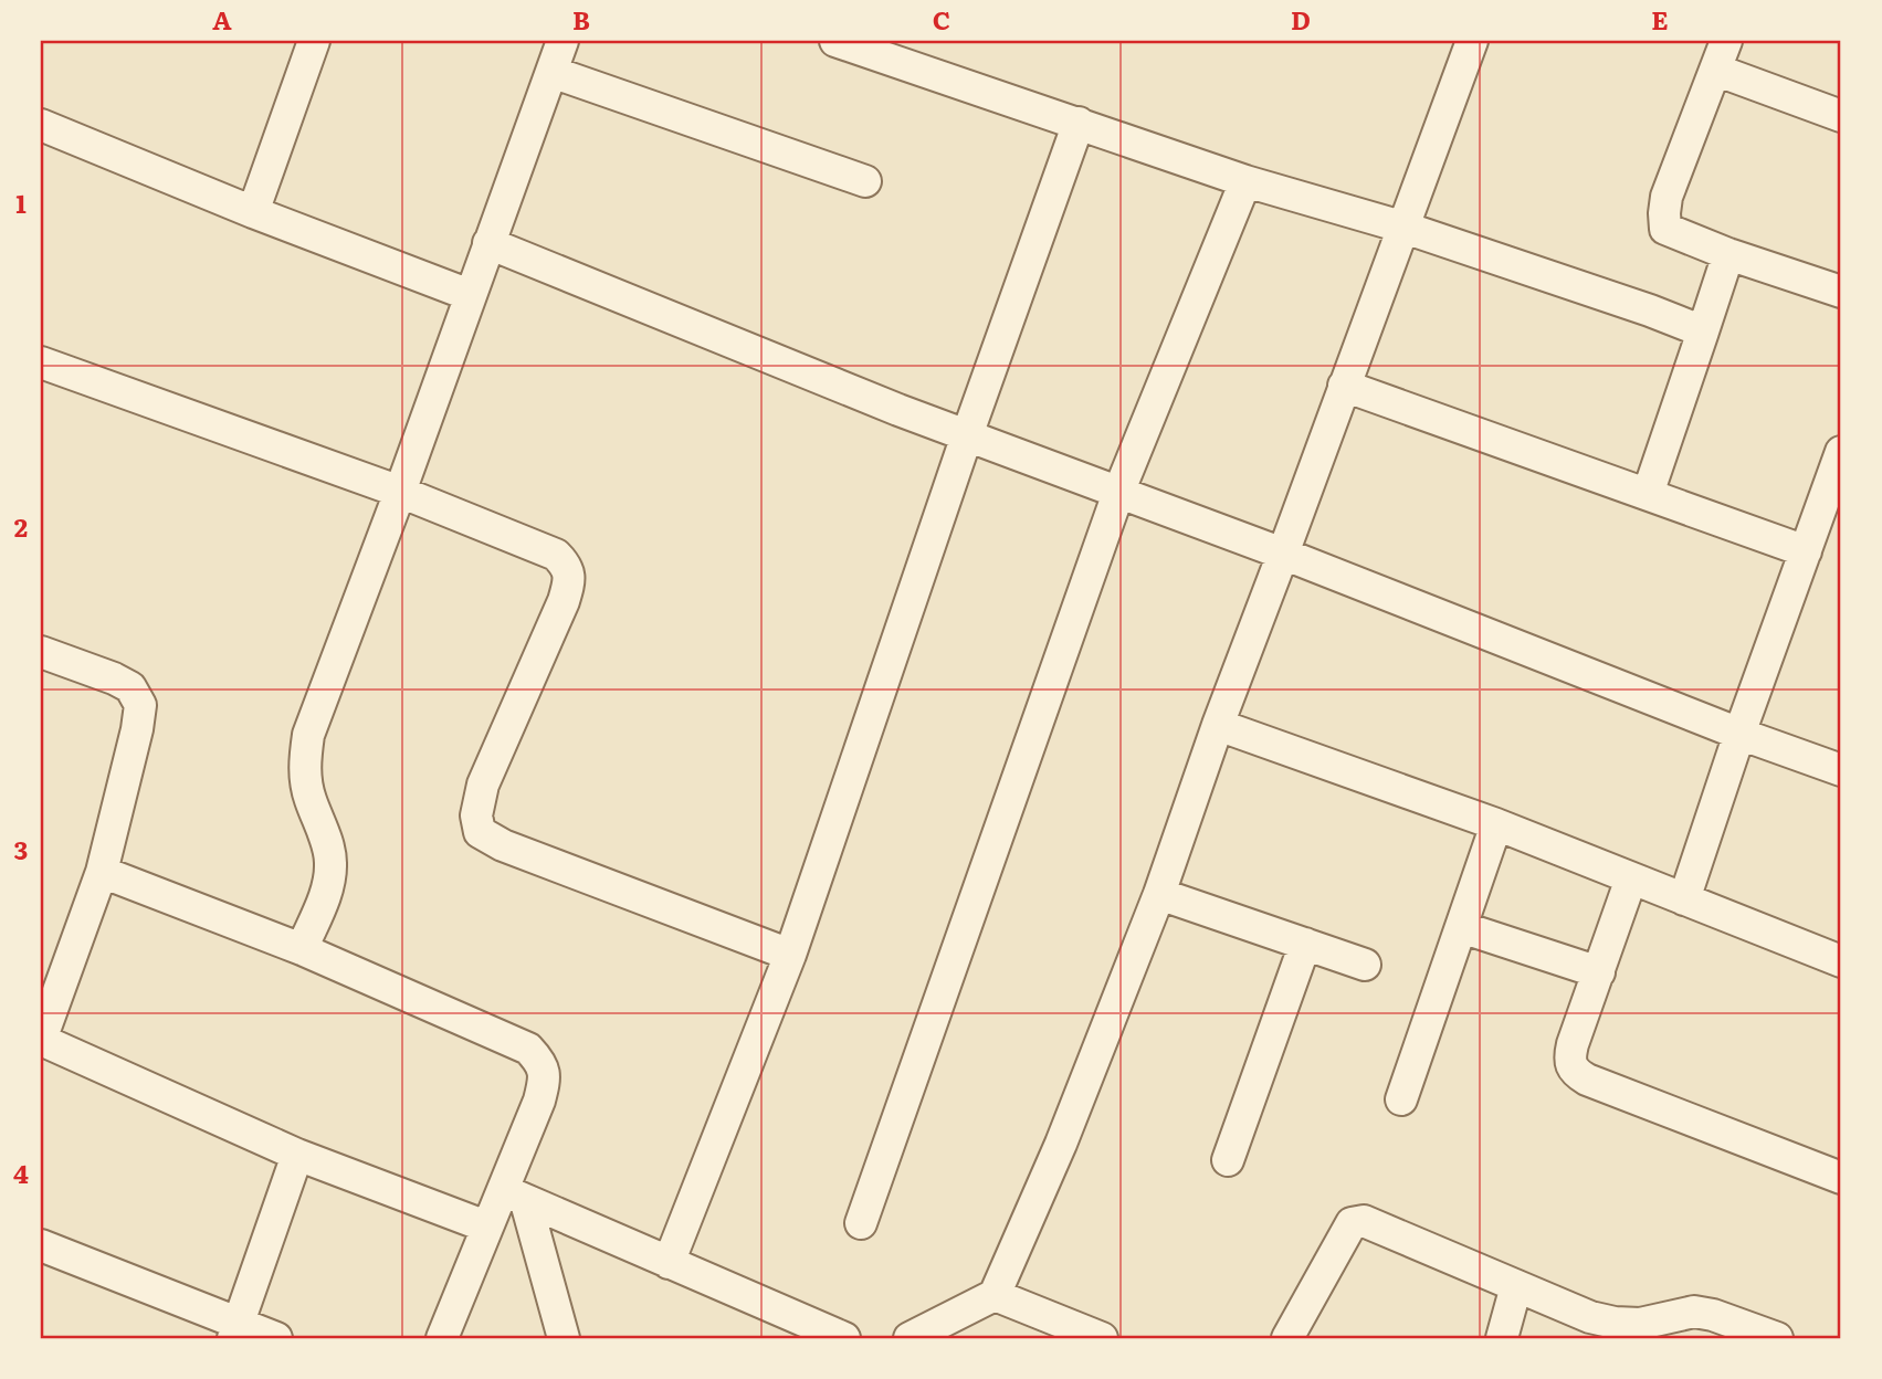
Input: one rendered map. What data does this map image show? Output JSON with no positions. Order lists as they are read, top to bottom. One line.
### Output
{"grid":{"columns":["A","B","C","D","E"],"rows":["1","2","3","4"]}}
